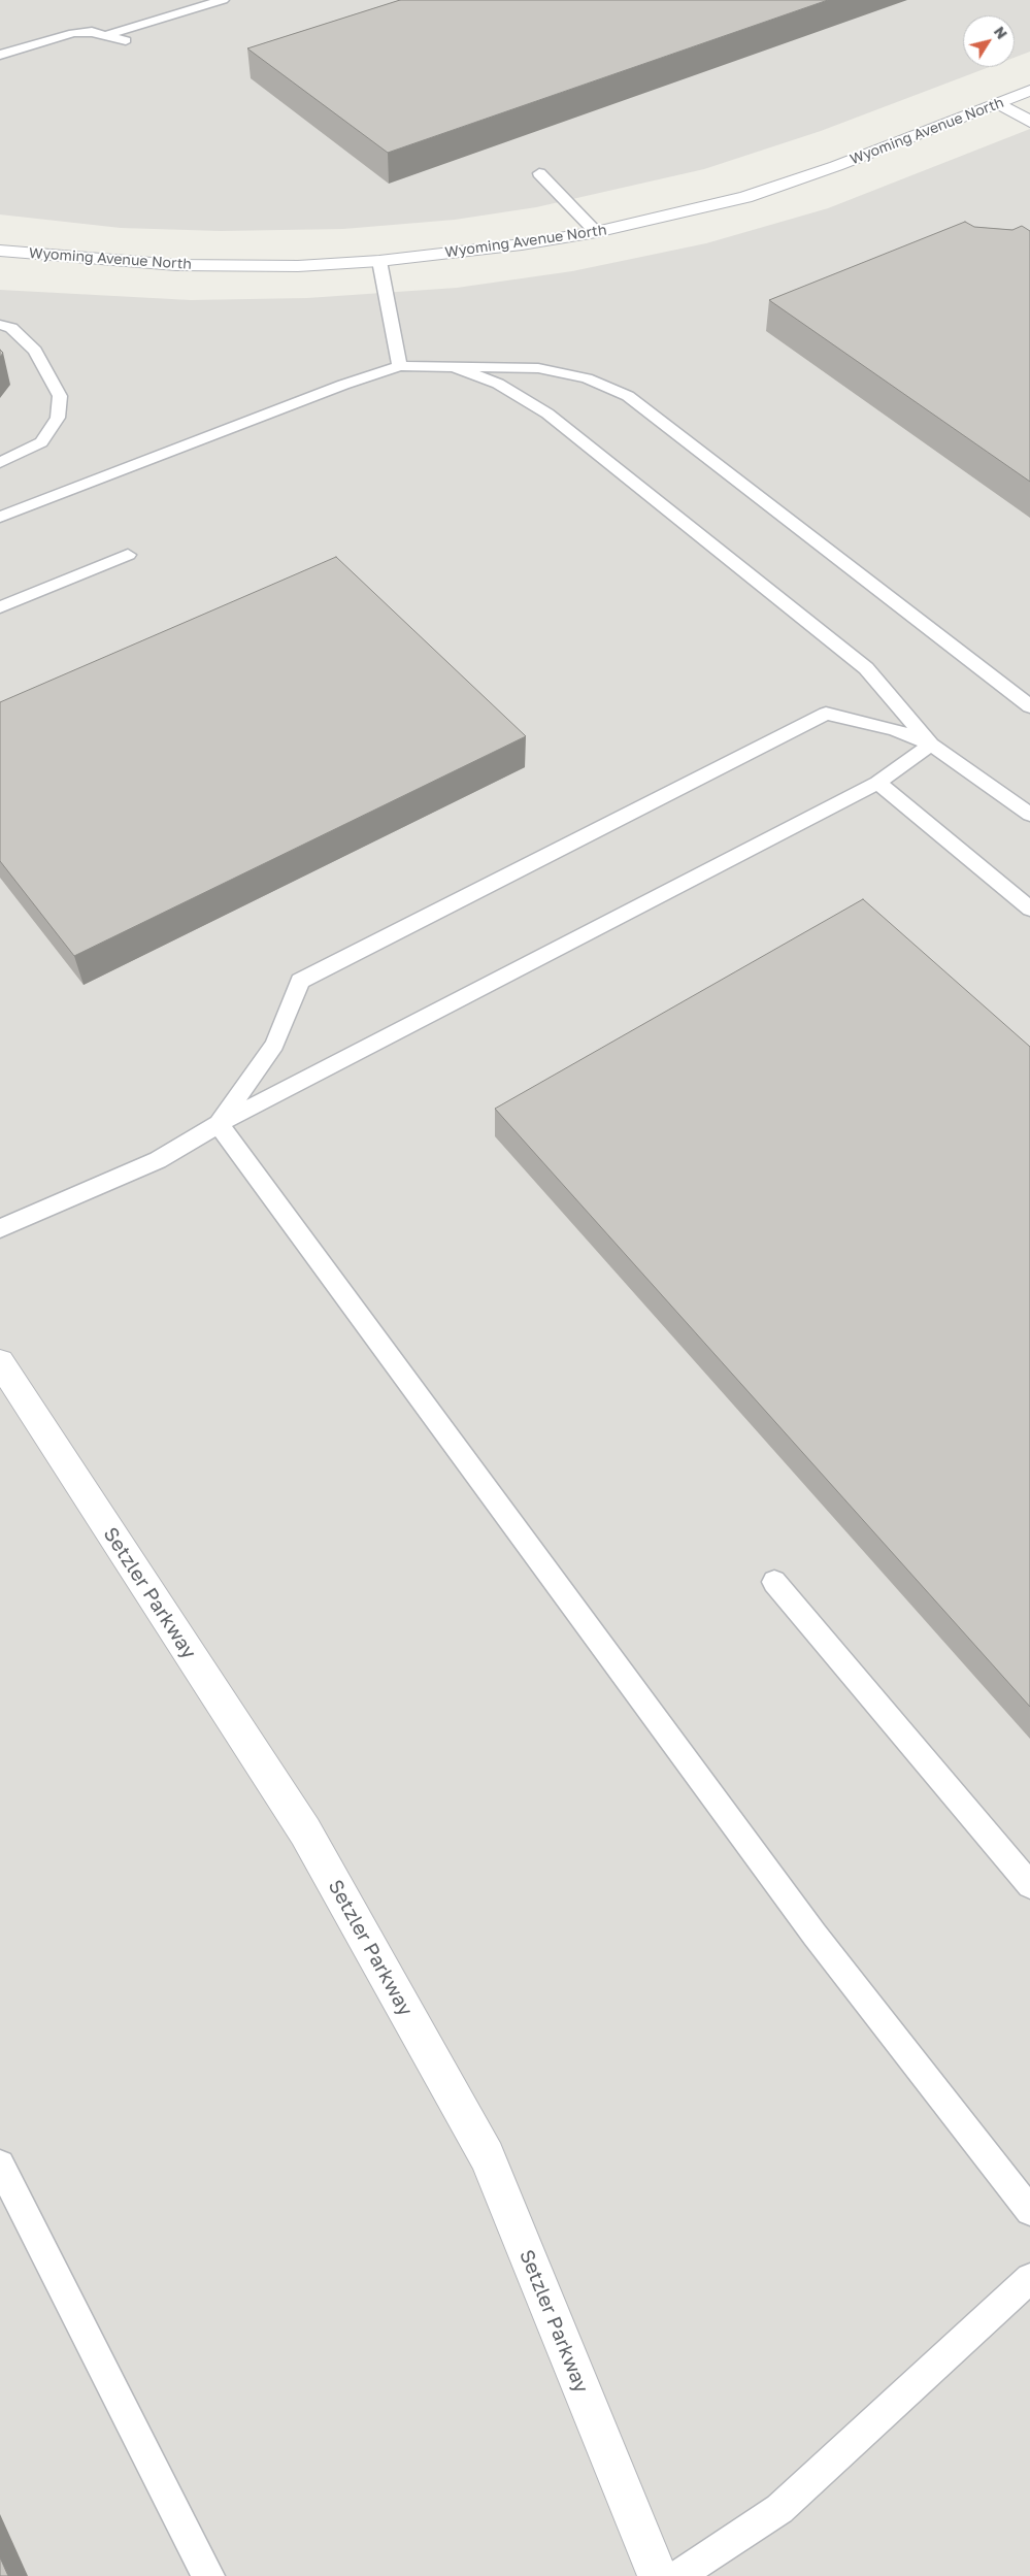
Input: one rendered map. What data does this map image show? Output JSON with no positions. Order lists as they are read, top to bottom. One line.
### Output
{"streets":{"street":["Wyoming Avenue North","Setzler Parkway"]},"north":"top right"}
